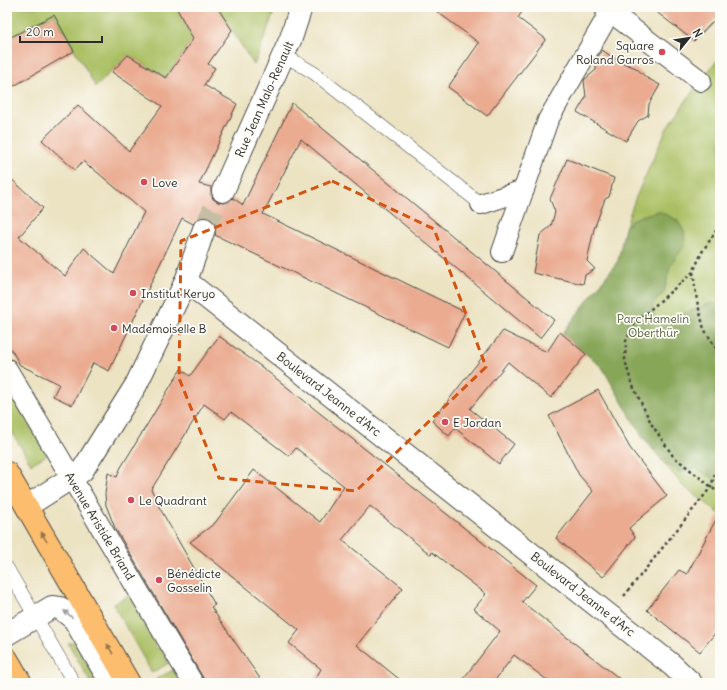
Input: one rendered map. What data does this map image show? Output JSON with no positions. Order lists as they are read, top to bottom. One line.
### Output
{"streets":{"street":["Rue Jean Malo-Renault","Boulevard Jeanne d'Arc","Avenue Aristide Briand"]},"parks":["Parc Hamelin Oberthür"],"places":["Square Roland Garros","Love","Institut Keryo","Mademoiselle B","E Jordan","Le Quadrant","Bénédicte Gosselin"],"scale_bar":"20 m","north":"top right"}
